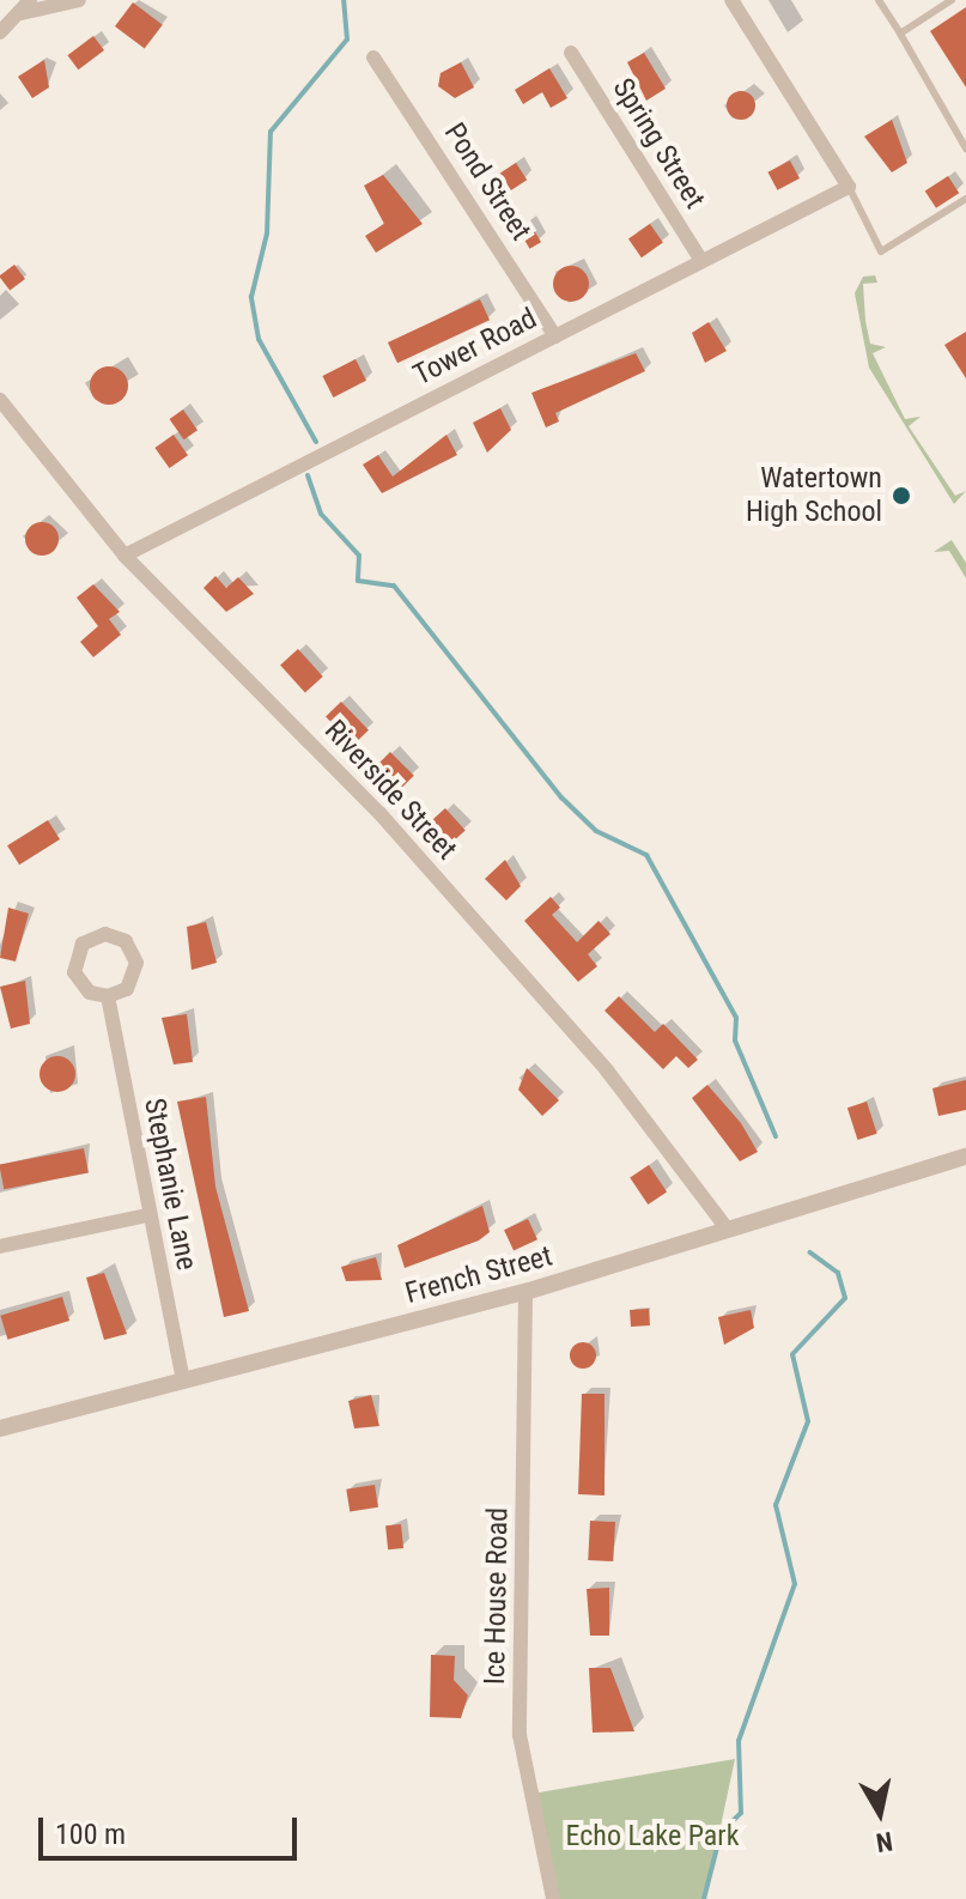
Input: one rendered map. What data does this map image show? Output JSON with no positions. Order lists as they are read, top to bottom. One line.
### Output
{"streets":{"street":["Spring Street","Pond Street","Tower Road","Riverside Street","Stephanie Lane","French Street","Ice House Road"]},"crossings":[["Spring Street","Tower Road"],["Pond Street","Tower Road"],["Tower Road","Riverside Street"],["Riverside Street","French Street"],["Stephanie Lane","French Street"],["French Street","Ice House Road"]],"parks":["Echo Lake Park"],"places":["Watertown High School"],"scale_bar":"100 m","north":"bottom"}
